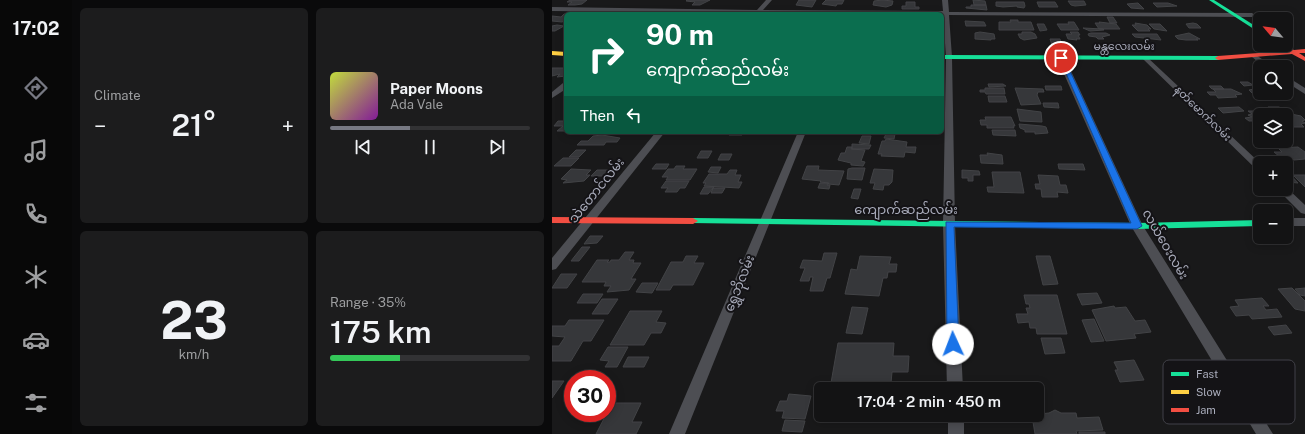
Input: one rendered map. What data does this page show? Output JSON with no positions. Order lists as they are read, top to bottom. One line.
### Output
{"streets":{"main road":["မန္တလေးလမ်း","ကျောက်ဆည်လမ်း"],"street":["နတ်မောက်လမ်း","သဲတောင်လမ်း","လယ်ဝေးလမ်း","ရွှေဘိုလမ်း"]},"crossings":[["မန္တလေးလမ်း","နတ်မောက်လမ်း"],["မန္တလေးလမ်း","လယ်ဝေးလမ်း"],["သဲတောင်လမ်း","ကျောက်ဆည်လမ်း"],["ကျောက်ဆည်လမ်း","လယ်ဝေးလမ်း"],["ကျောက်ဆည်လမ်း","ရွှေဘိုလမ်း"]],"legend":["Fast","Slow","Jam"],"north":"top left","page":{"tabs":"17:02","tile":["Climate",["23","km/h"],["Range · 35%","175 km"]],"map_buttons":["+","−"],"turn":["90 m","ကျောက်ဆည်လမ်း"],"song":["Paper Moons","Ada Vale"],"then":"Then","heat":["−","21°","+"],"limit":"30","trip":"17:04 · 2 min · 450 m"}}
